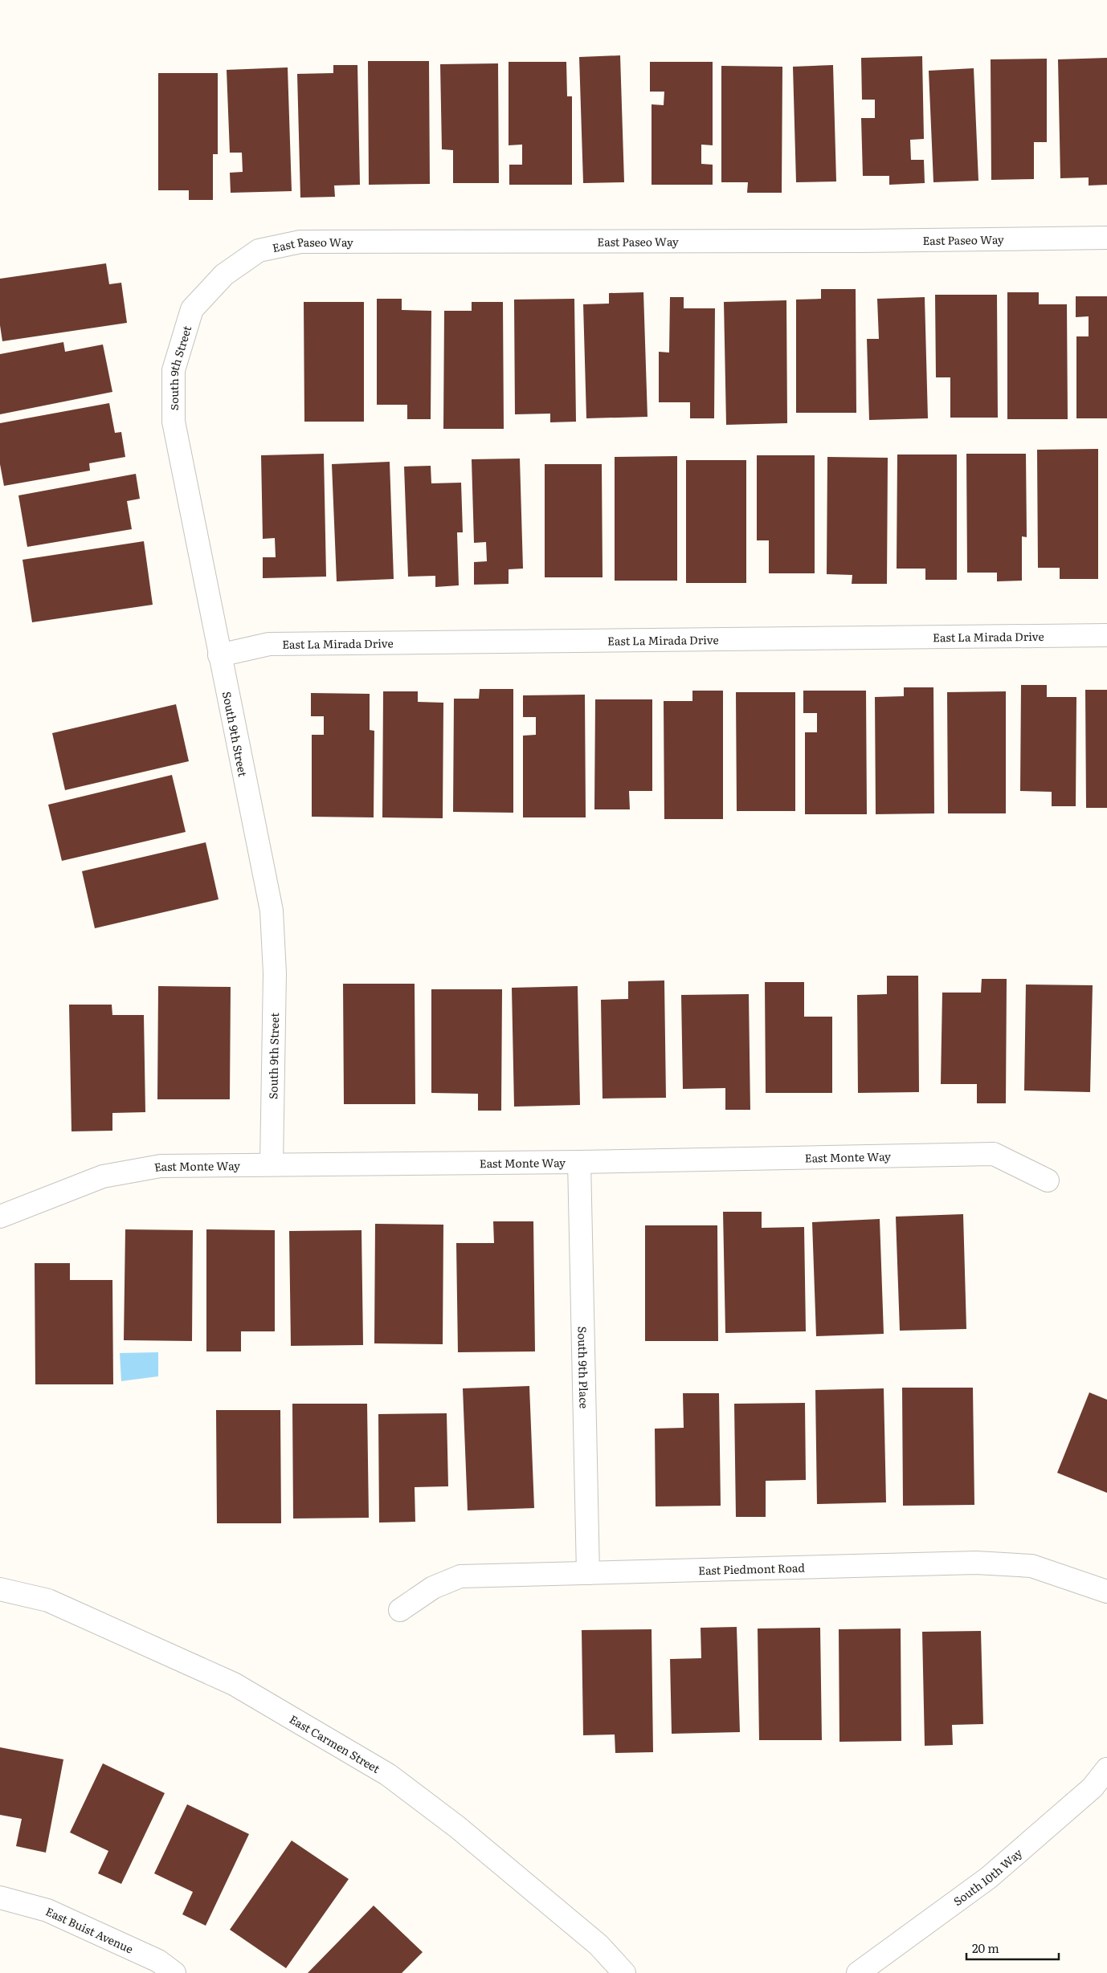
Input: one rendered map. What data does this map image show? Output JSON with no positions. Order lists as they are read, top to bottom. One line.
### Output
{"streets":{"street":["East Paseo Way","South 9th Street","East La Mirada Drive","East Monte Way","South 9th Place","East Piedmont Road","East Carmen Street","South 10th Way","East Buist Avenue"]},"crossings":[["East Paseo Way","South 9th Street"],["South 9th Street","East La Mirada Drive"],["South 9th Street","East Monte Way"],["East Monte Way","South 9th Place"],["South 9th Place","East Piedmont Road"]],"scale_bar":"20 m"}
